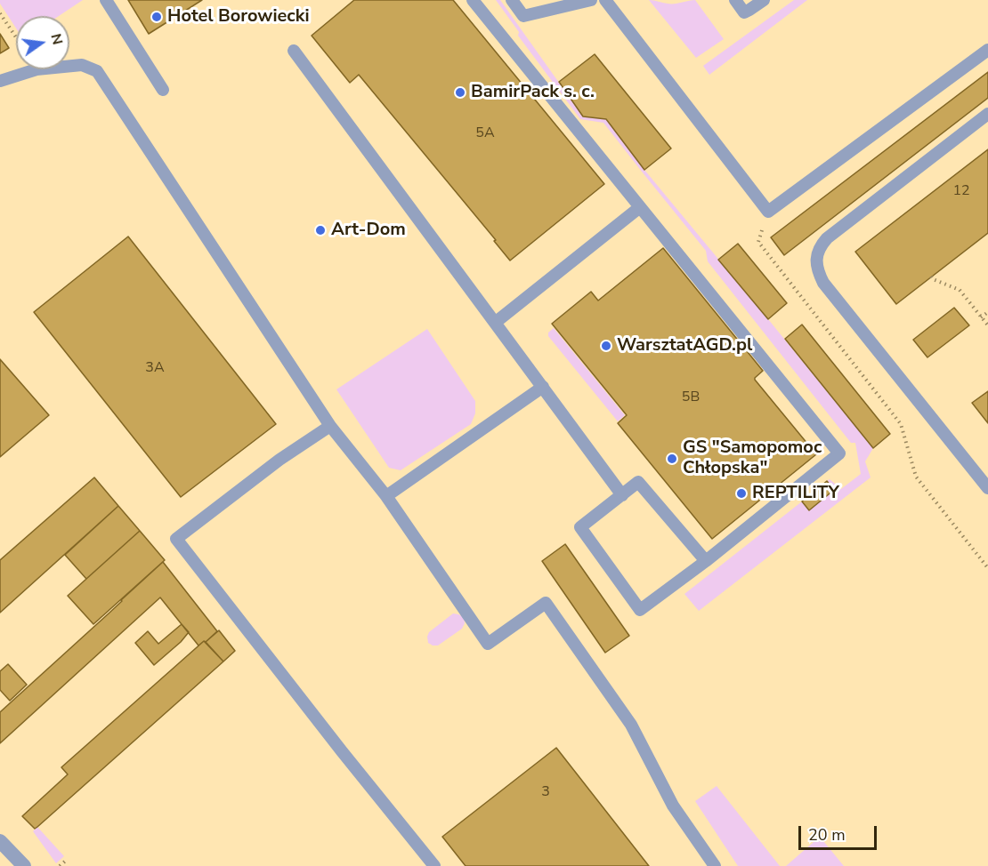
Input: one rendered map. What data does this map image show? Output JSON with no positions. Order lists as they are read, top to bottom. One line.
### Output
{"places":["Hotel Borowiecki","BamirPack s. c.","Art-Dom","WarsztatAGD.pl","GS \"Samopomoc Chłopska\"","REPTILiTY"],"house_numbers":["5A","12","3A","5B","3"],"scale_bar":"20 m","north":"right"}
